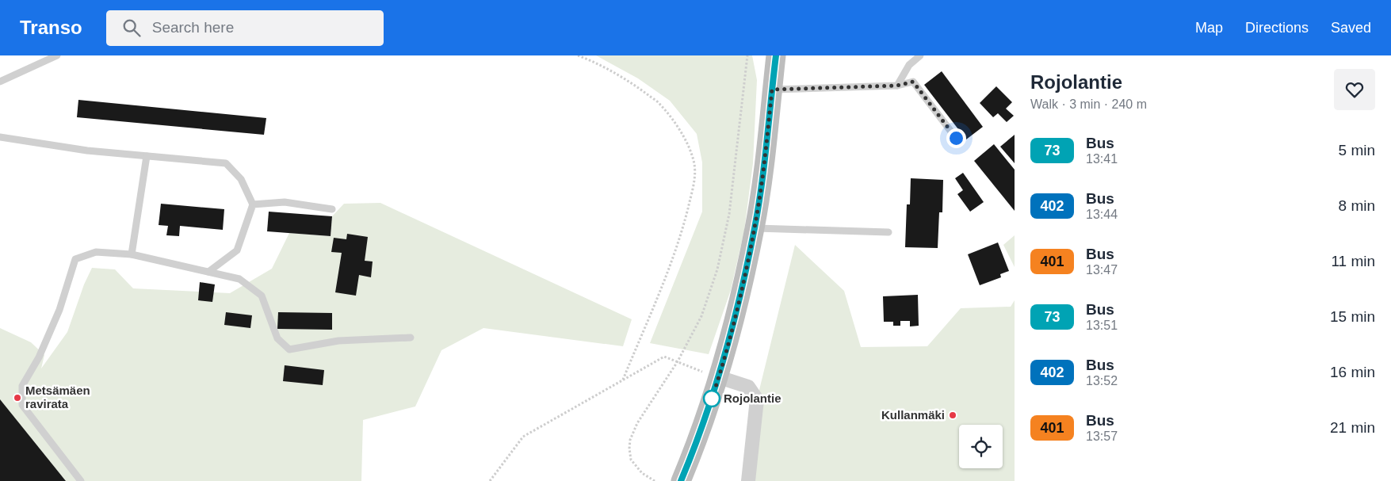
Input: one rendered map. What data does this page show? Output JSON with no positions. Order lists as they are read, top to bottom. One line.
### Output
{"places":["Metsämäen ravirata","Rojolantie","Kullanmäki"],"lines":["bus line 73"],"page":{"header":"Transo","search":"Search here","nav":["Map","Directions","Saved"],"heading":["Rojolantie","Walk · 3 min · 240 m"],"list":[{"mark":"73","name":"Bus","note":"13:41","value":"5 min"},{"mark":"402","name":"Bus","note":"13:44","value":"8 min"},{"mark":"401","name":"Bus","note":"13:47","value":"11 min"},{"mark":"73","name":"Bus","note":"13:51","value":"15 min"},{"mark":"402","name":"Bus","note":"13:52","value":"16 min"},{"mark":"401","name":"Bus","note":"13:57","value":"21 min"}]}}
